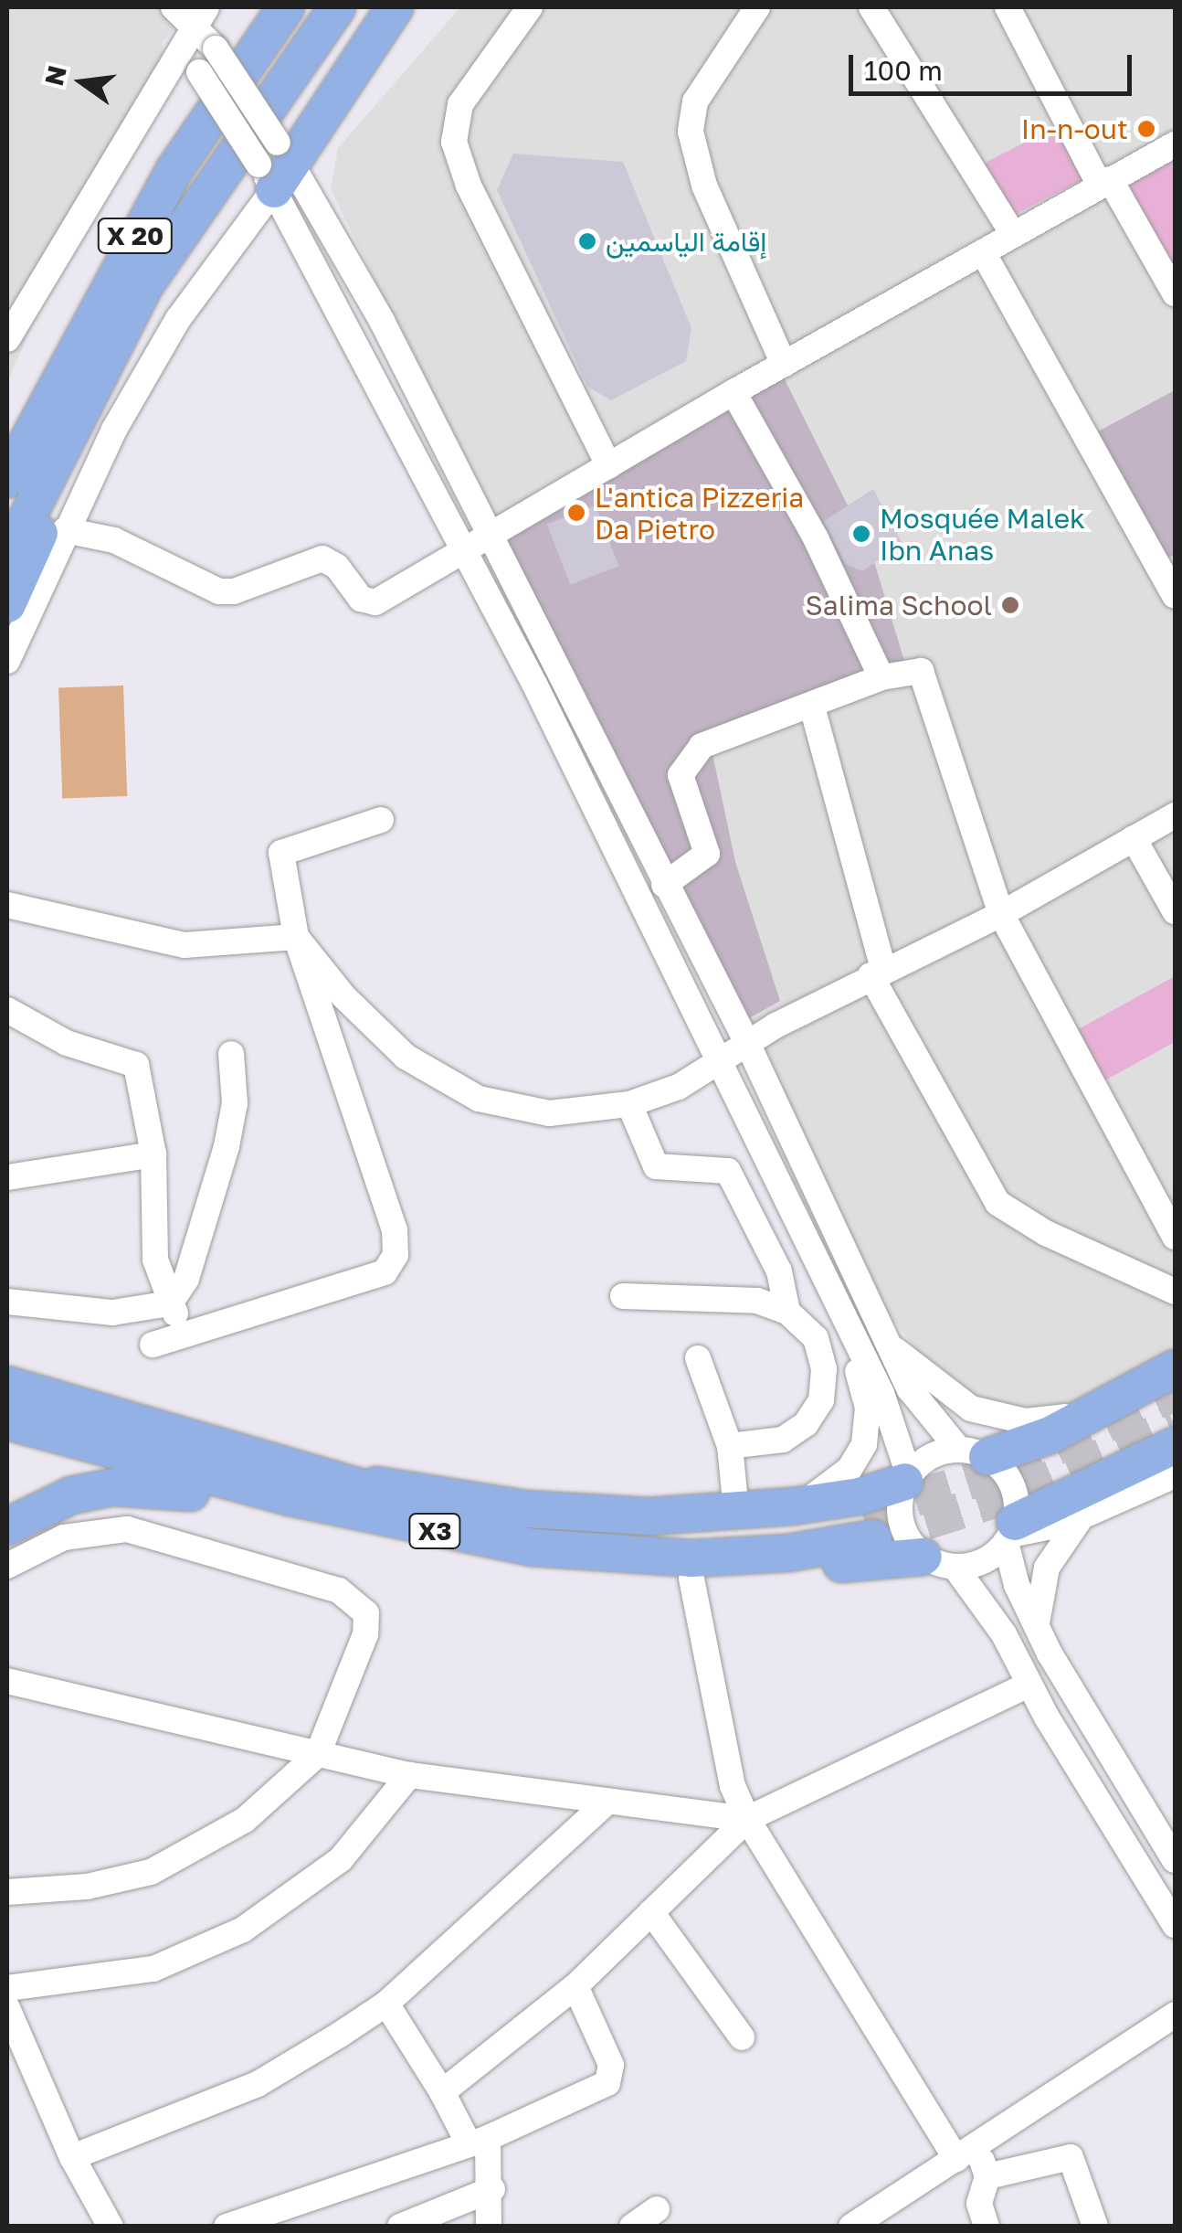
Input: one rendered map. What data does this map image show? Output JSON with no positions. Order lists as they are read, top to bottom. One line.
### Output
{"streets":{"highway":["X 20","X3"]},"places":["In-n-out","إقامة الياسمين","L'antica Pizzeria Da Pietro","Mosquée Malek Ibn Anas","Salima School"],"scale_bar":"100 m","north":"left"}
